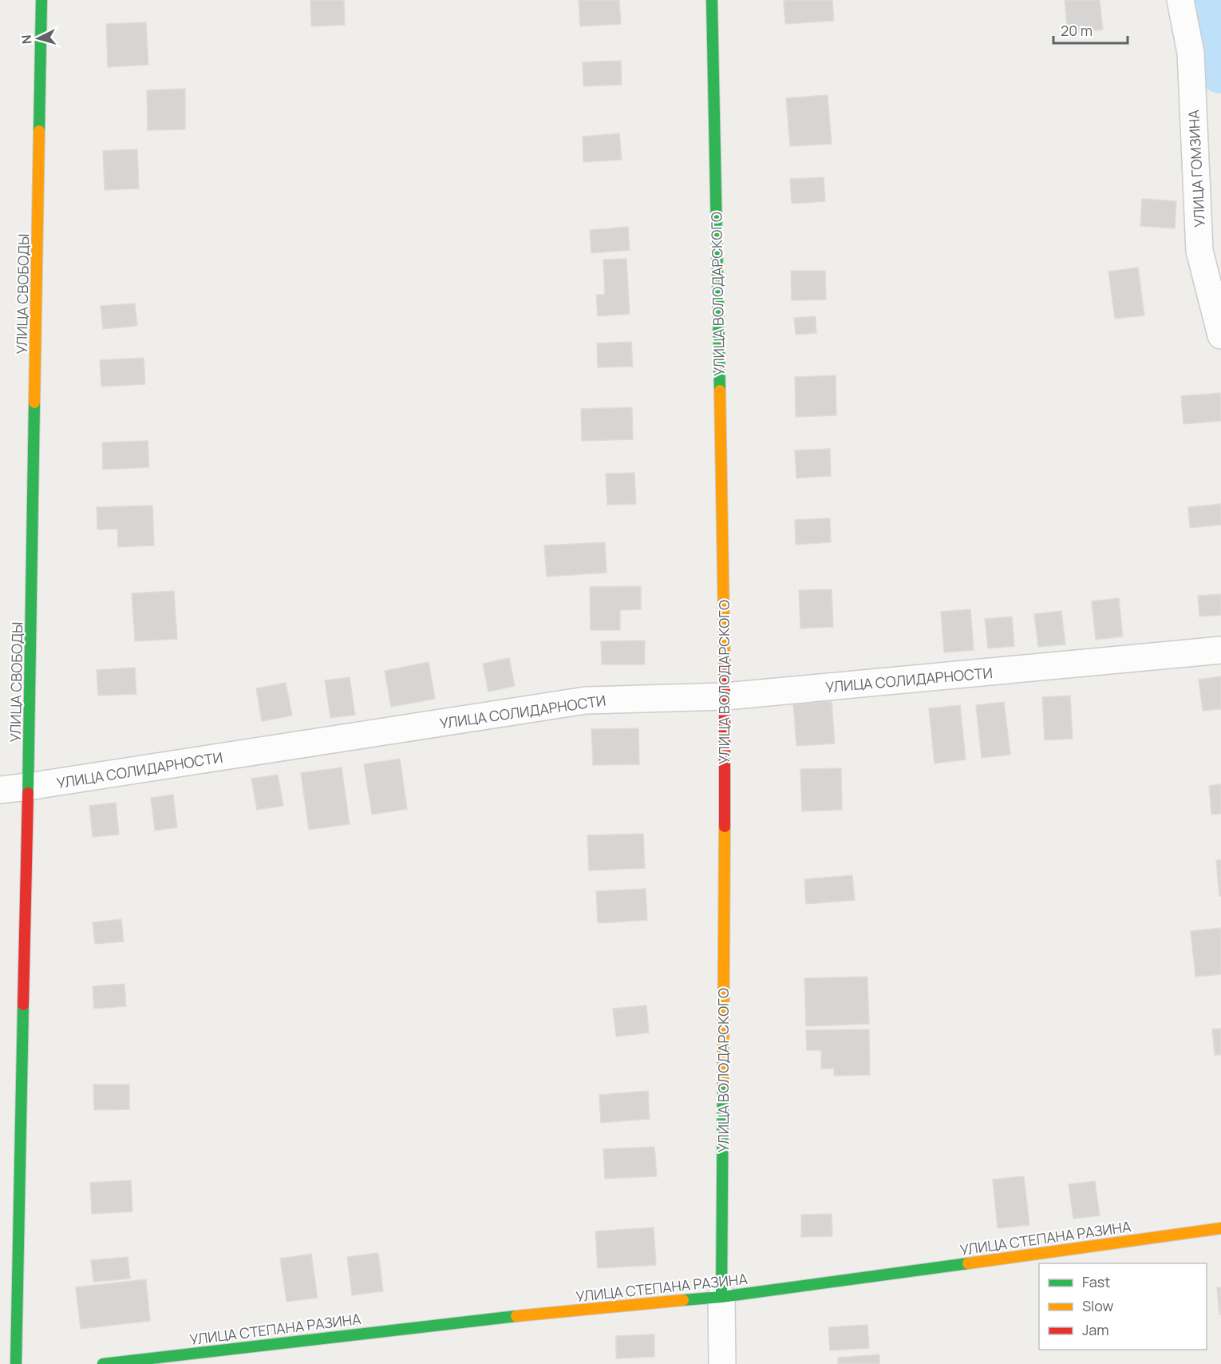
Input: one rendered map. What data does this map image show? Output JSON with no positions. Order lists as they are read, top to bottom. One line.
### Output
{"streets":{"main road":["УЛИЦА СВОБОДЫ","УЛИЦА ВОЛОДАРСКОГО","УЛИЦА СТЕПАНА РАЗИНА"],"street":["УЛИЦА ГОМЗИНА","УЛИЦА СОЛИДАРНОСТИ"]},"crossings":[["УЛИЦА СВОБОДЫ","УЛИЦА СОЛИДАРНОСТИ"],["УЛИЦА ВОЛОДАРСКОГО","УЛИЦА СОЛИДАРНОСТИ"],["УЛИЦА ВОЛОДАРСКОГО","УЛИЦА СТЕПАНА РАЗИНА"]],"legend":["Fast","Slow","Jam"],"scale_bar":"20 m","north":"left"}
